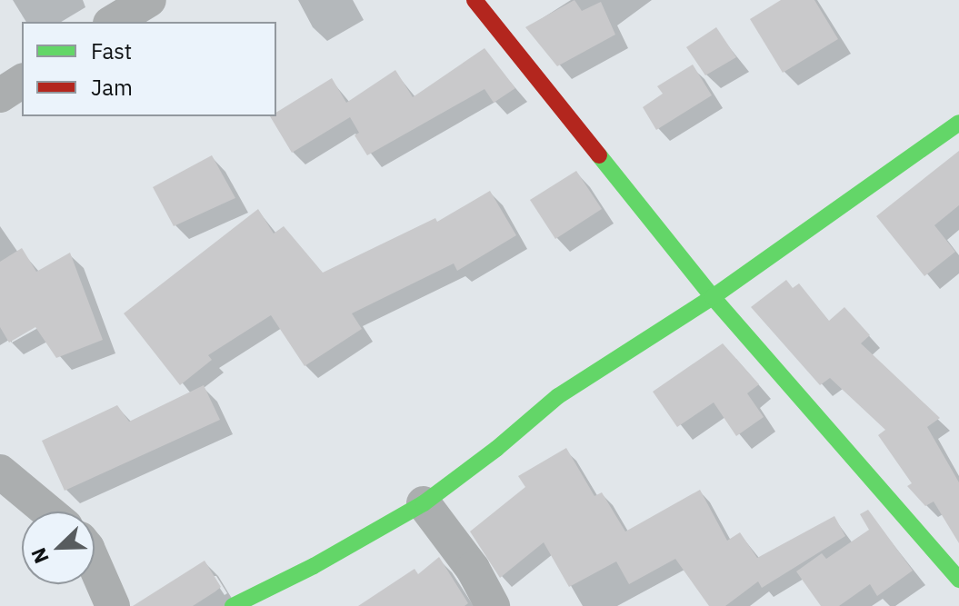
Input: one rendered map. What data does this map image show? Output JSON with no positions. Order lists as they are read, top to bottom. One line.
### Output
{"legend":["Fast","Jam"],"north":"bottom left"}
